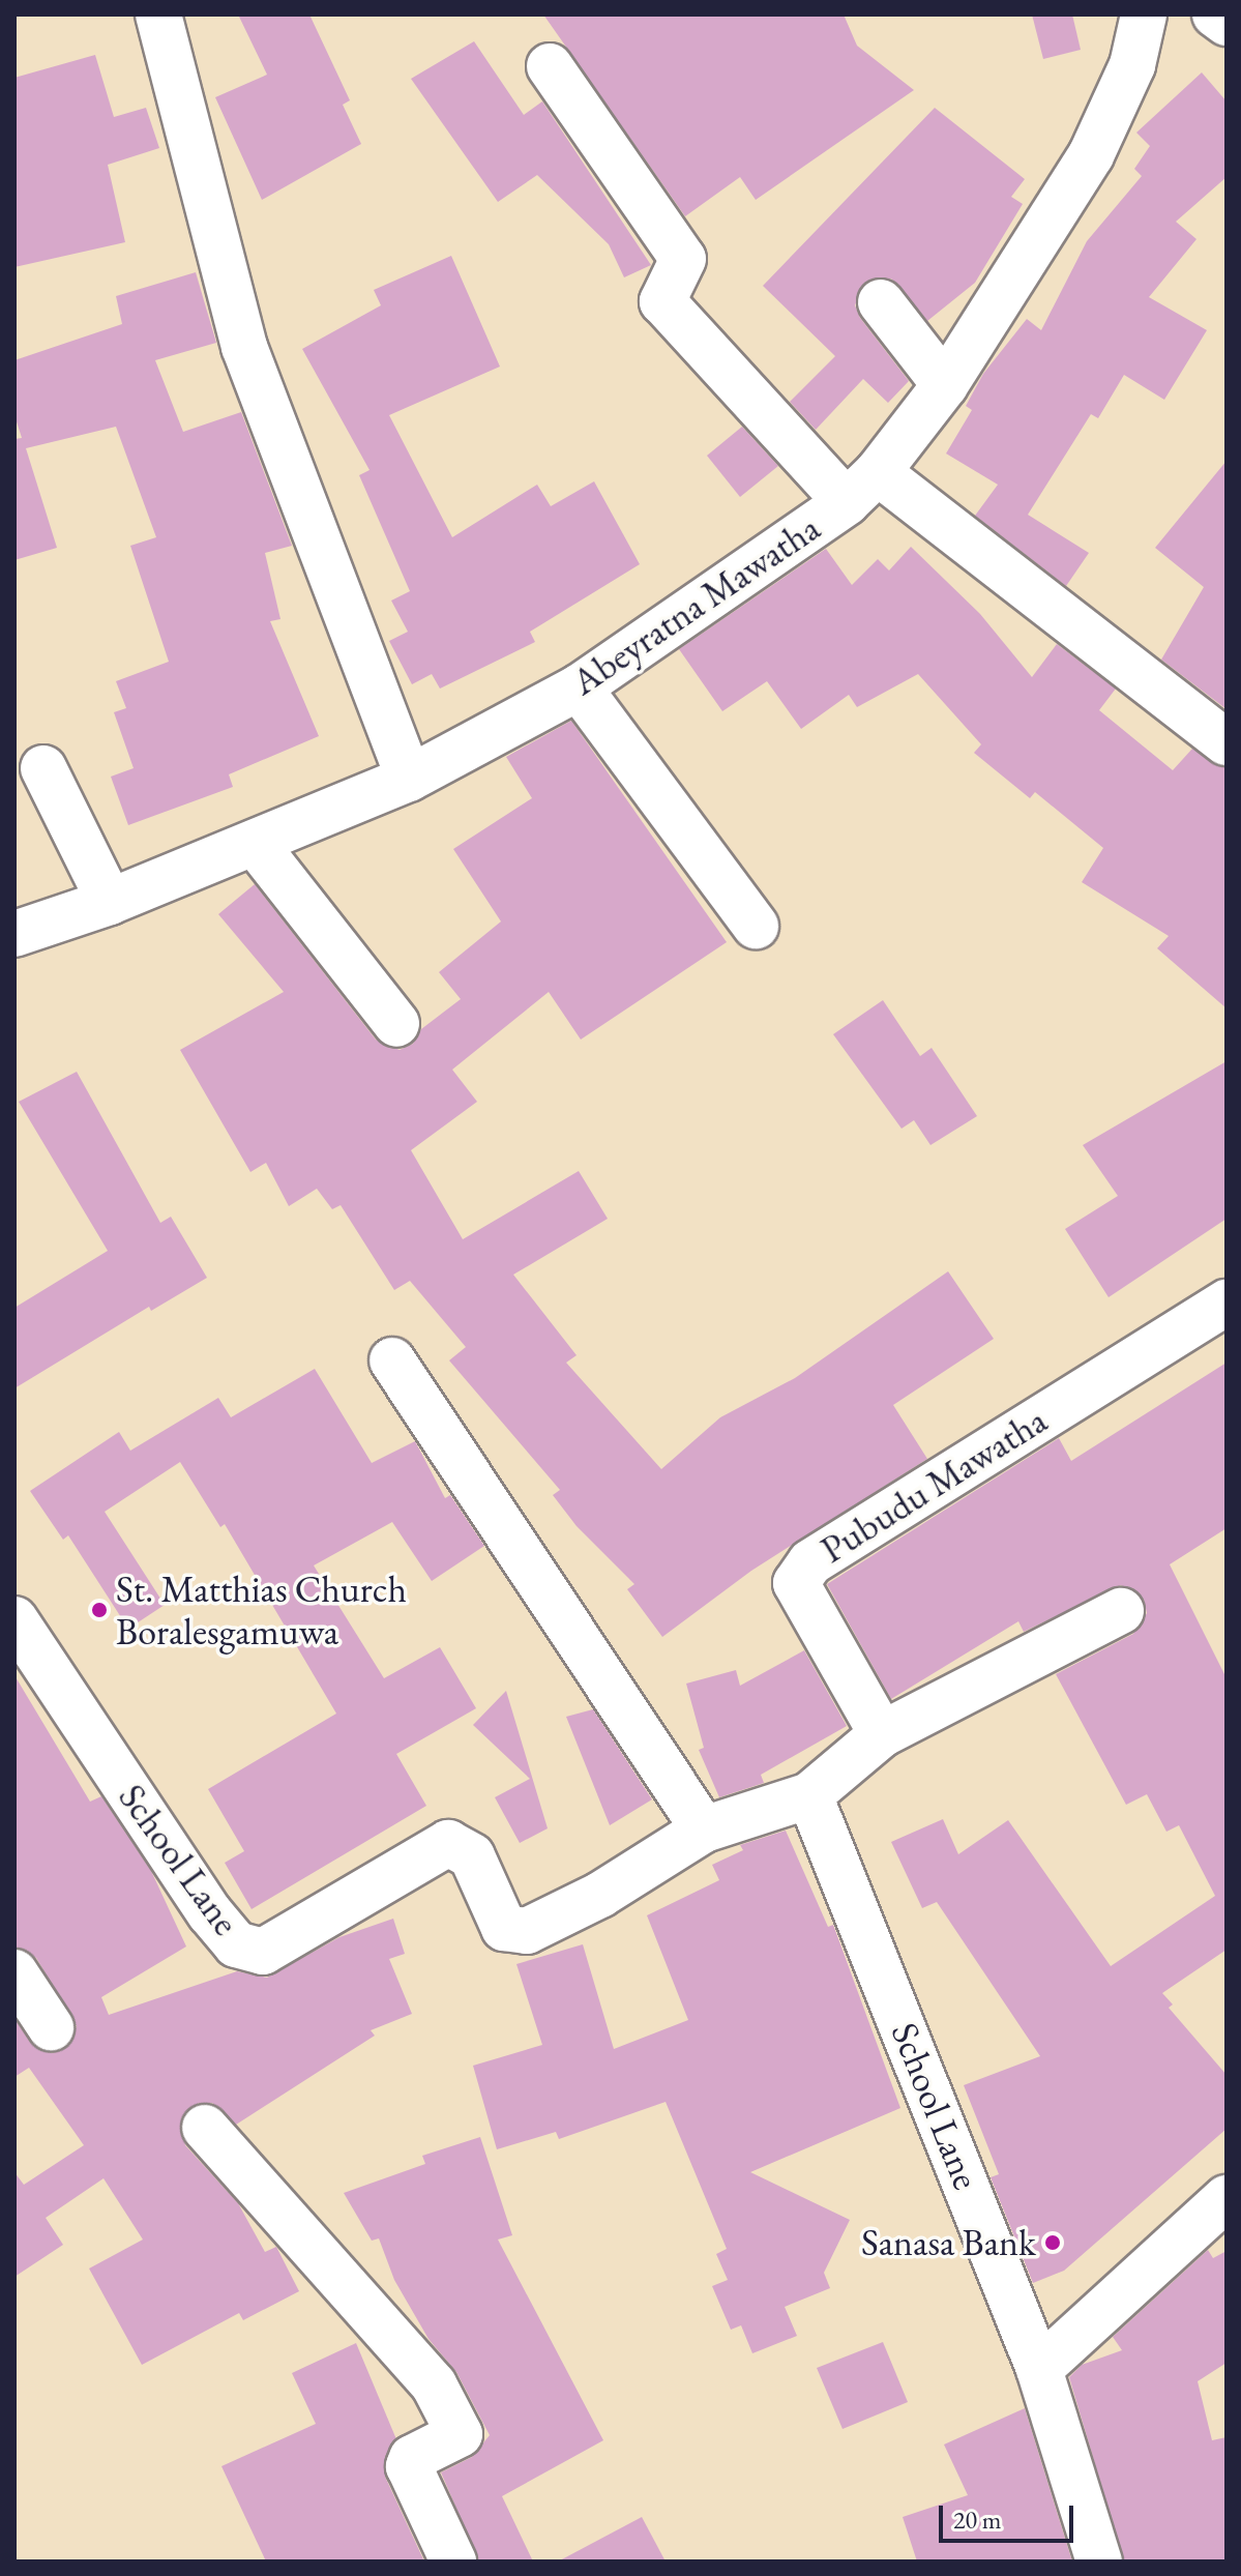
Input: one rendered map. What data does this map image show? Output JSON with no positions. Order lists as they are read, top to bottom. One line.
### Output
{"streets":{"street":["Abeyratna Mawatha","Pubudu Mawatha","School Lane"]},"crossings":[["Pubudu Mawatha","School Lane"]],"places":["St. Matthias Church Boralesgamuwa","Sanasa Bank"],"scale_bar":"20 m"}
